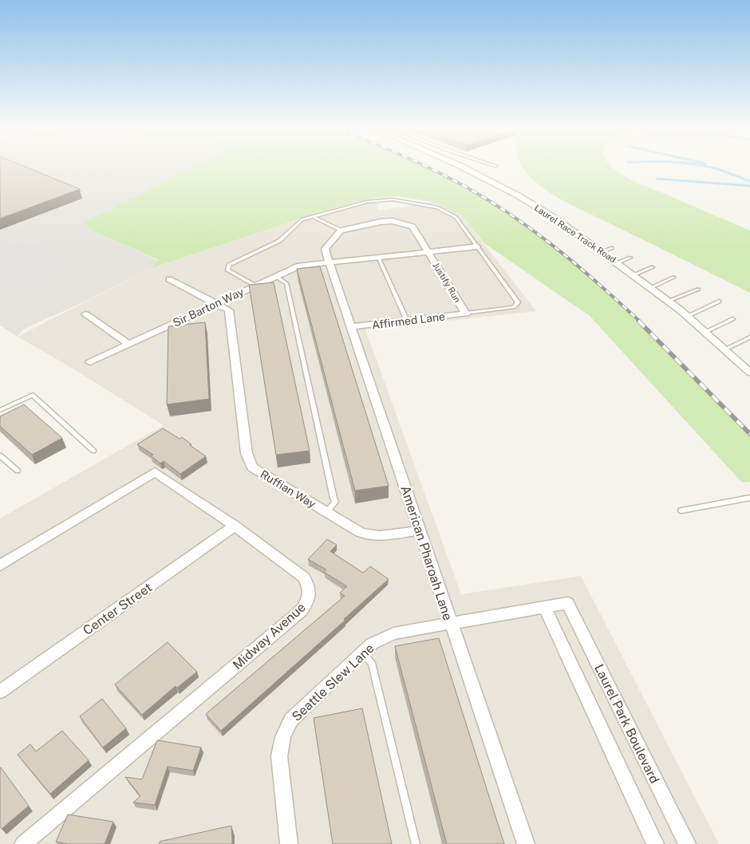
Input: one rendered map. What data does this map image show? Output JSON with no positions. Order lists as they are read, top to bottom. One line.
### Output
{"streets":{"street":["Laurel Race Track Road","Justify Run","Sir Barton Way","Affirmed Lane","Ruffian Way","American Pharoah Lane","Center Street","Midway Avenue","Seattle Slew Lane","Laurel Park Boulevard"]},"crossings":[["Justify Run","Sir Barton Way"],["Justify Run","Affirmed Lane"],["Justify Run","American Pharoah Lane"],["Sir Barton Way","Ruffian Way"],["Sir Barton Way","American Pharoah Lane"],["Affirmed Lane","American Pharoah Lane"],["Ruffian Way","American Pharoah Lane"],["American Pharoah Lane","Seattle Slew Lane"],["Center Street","Midway Avenue"],["Seattle Slew Lane","Laurel Park Boulevard"]]}
